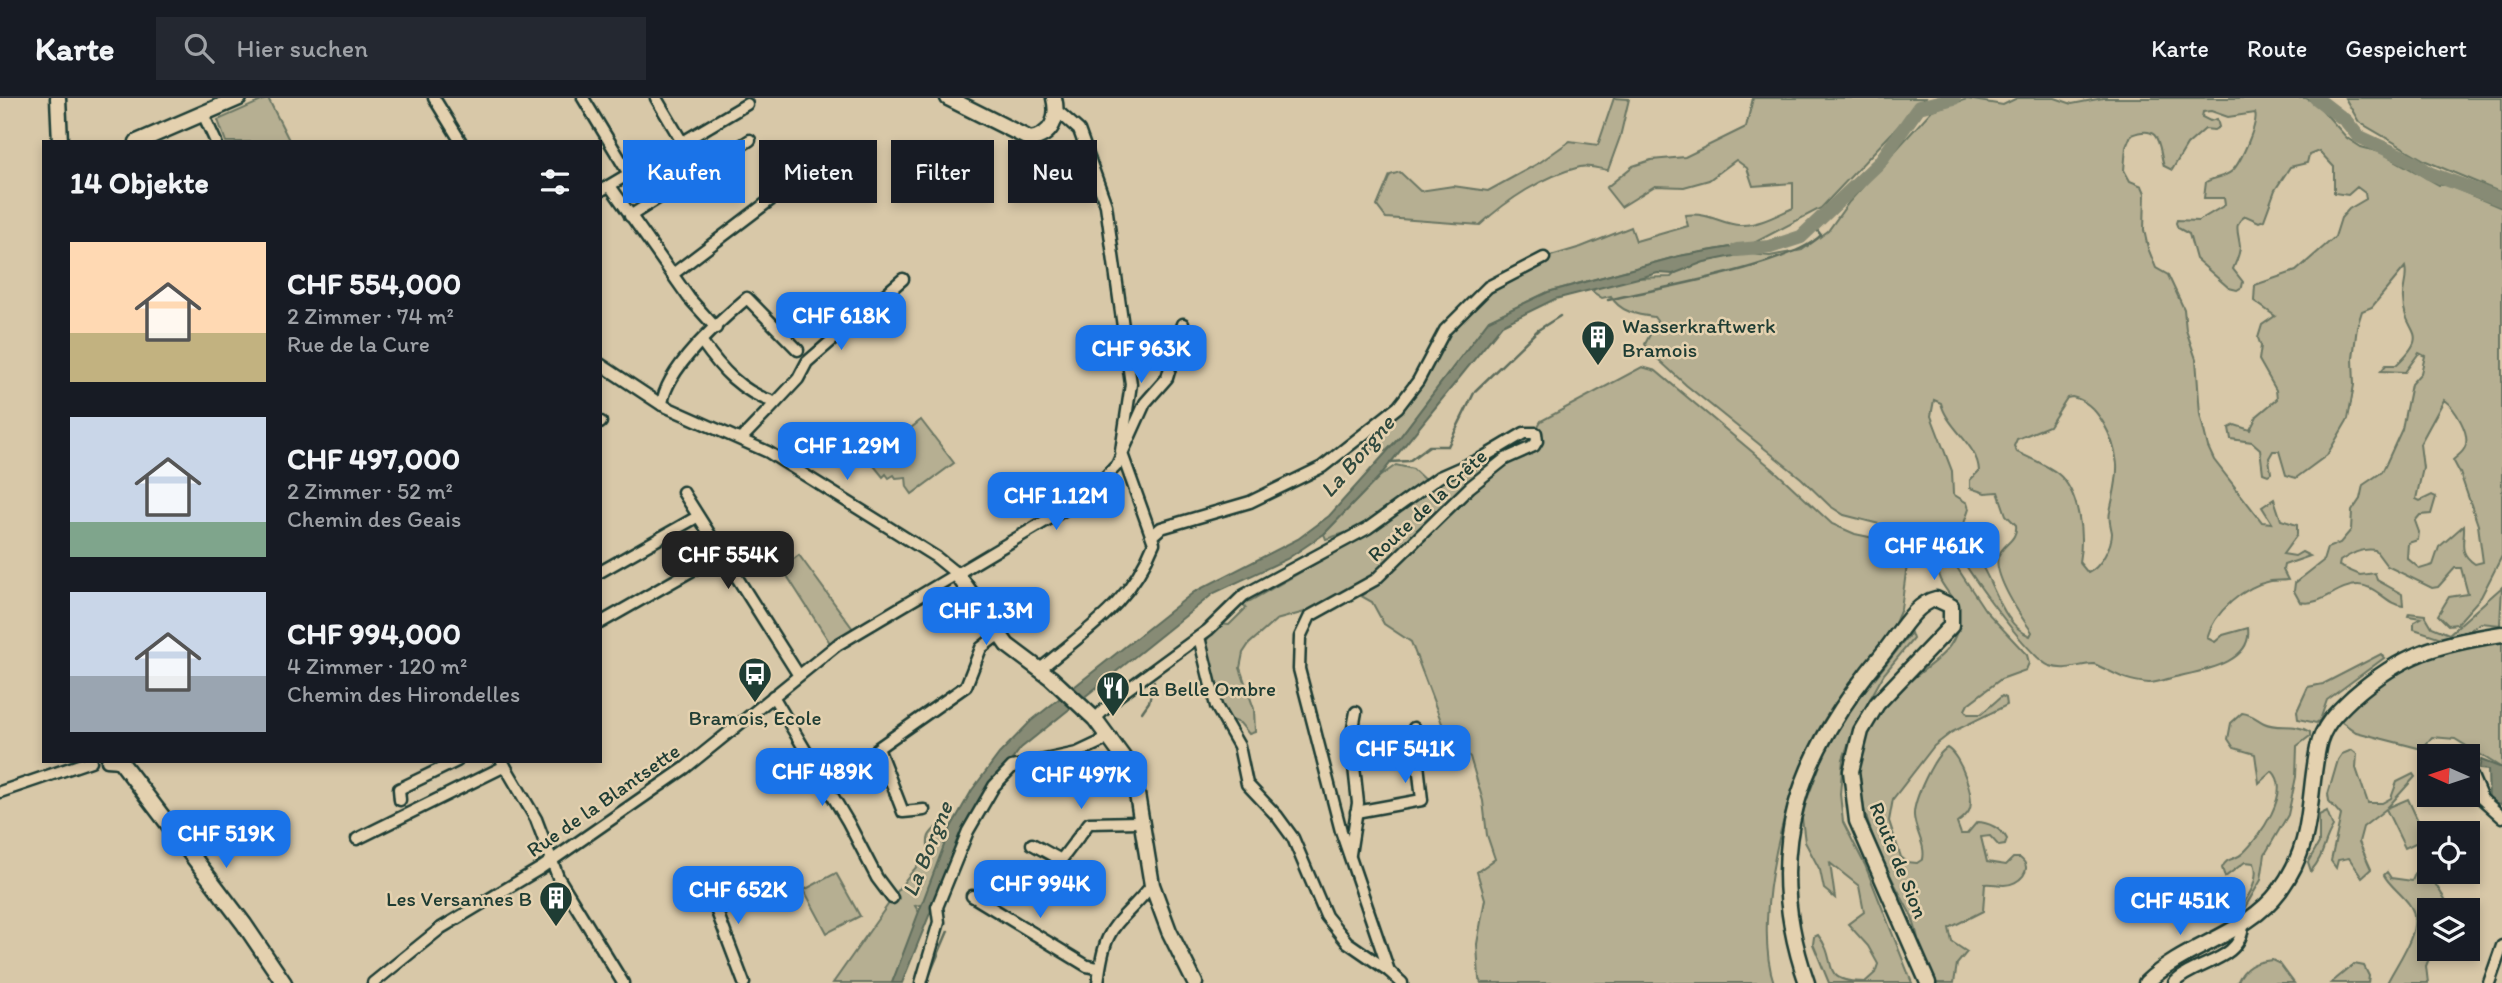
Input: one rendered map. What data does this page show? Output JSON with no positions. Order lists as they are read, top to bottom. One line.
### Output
{"streets":{"main road":["Route de Sion"],"street":["Route de la Crête","Rue de la Blantsette"]},"water":["La Borgne"],"places":{"building":["Wasserkraftwerk Bramois","Les Versannes B"],"bus stop":["Bramois, Ecole"],"restaurant":["La Belle Ombre"]},"north":"left","page":{"header":"Karte","search":"Hier suchen","nav":["Karte","Route","Gespeichert"],"chip":["Kaufen","Mieten","Filter","Neu"],"heading":"14 Objekte","list":[{"name":"CHF 554,000","note":"2 Zimmer · 74 m² · Rue de la Cure"},{"name":"CHF 497,000","note":"2 Zimmer · 52 m² · Chemin des Geais"},{"name":"CHF 994,000","note":"4 Zimmer · 120 m² · Chemin des Hirondelles"}],"price":["CHF 618K","CHF 963K","CHF 1.29M","CHF 1.12M","CHF 461K","CHF 554K","CHF 1.3M","CHF 541K","CHF 489K","CHF 497K","CHF 519K","CHF 994K","CHF 652K","CHF 451K"]}}
